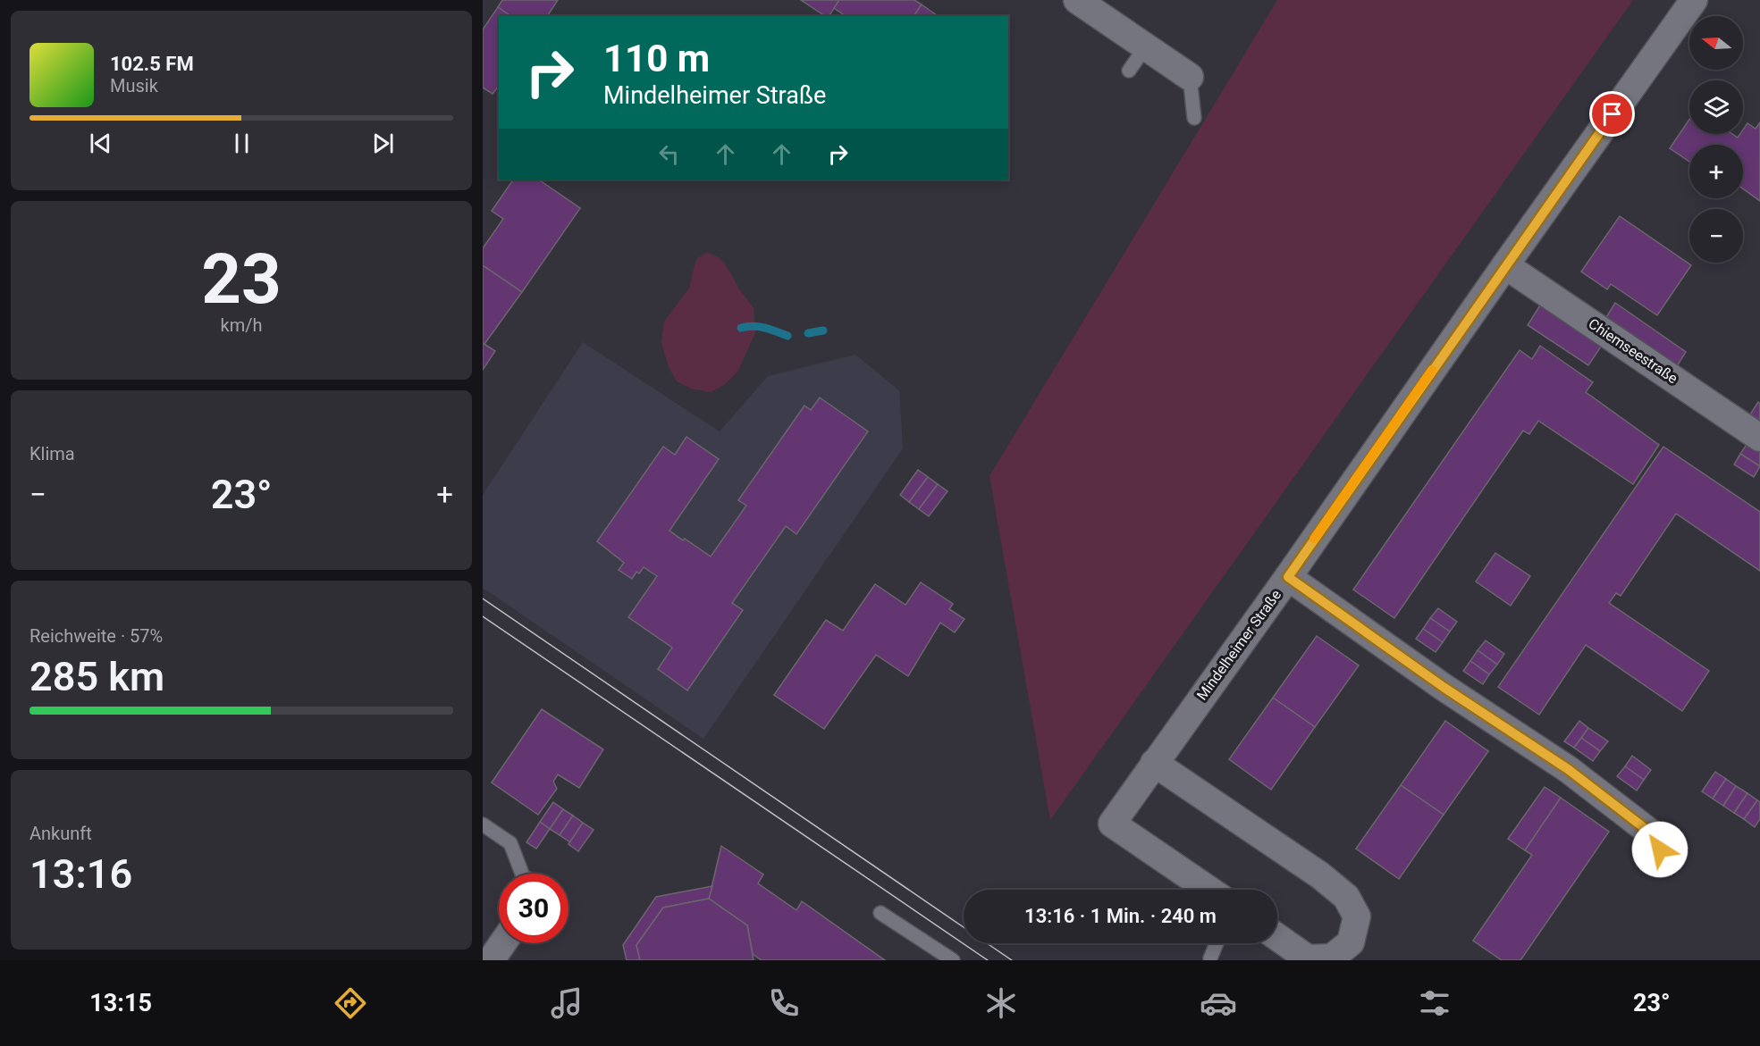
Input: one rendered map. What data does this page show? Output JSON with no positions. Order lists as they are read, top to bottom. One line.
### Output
{"streets":{"street":["Chiemseestraße","Mindelheimer Straße"]},"crossings":[["Chiemseestraße","Mindelheimer Straße"]],"north":"left","page":{"map_buttons":["+","−"],"turn":["110 m","Mindelheimer Straße"],"song":["102.5 FM","Musik"],"tile":[["23","km/h"],"Klima",["Reichweite · 57%","285 km"],["Ankunft","13:16"]],"heat":["−","23°","+"],"limit":"30","trip":"13:16 · 1 Min. · 240 m","tabs":["13:15","23°"]}}
